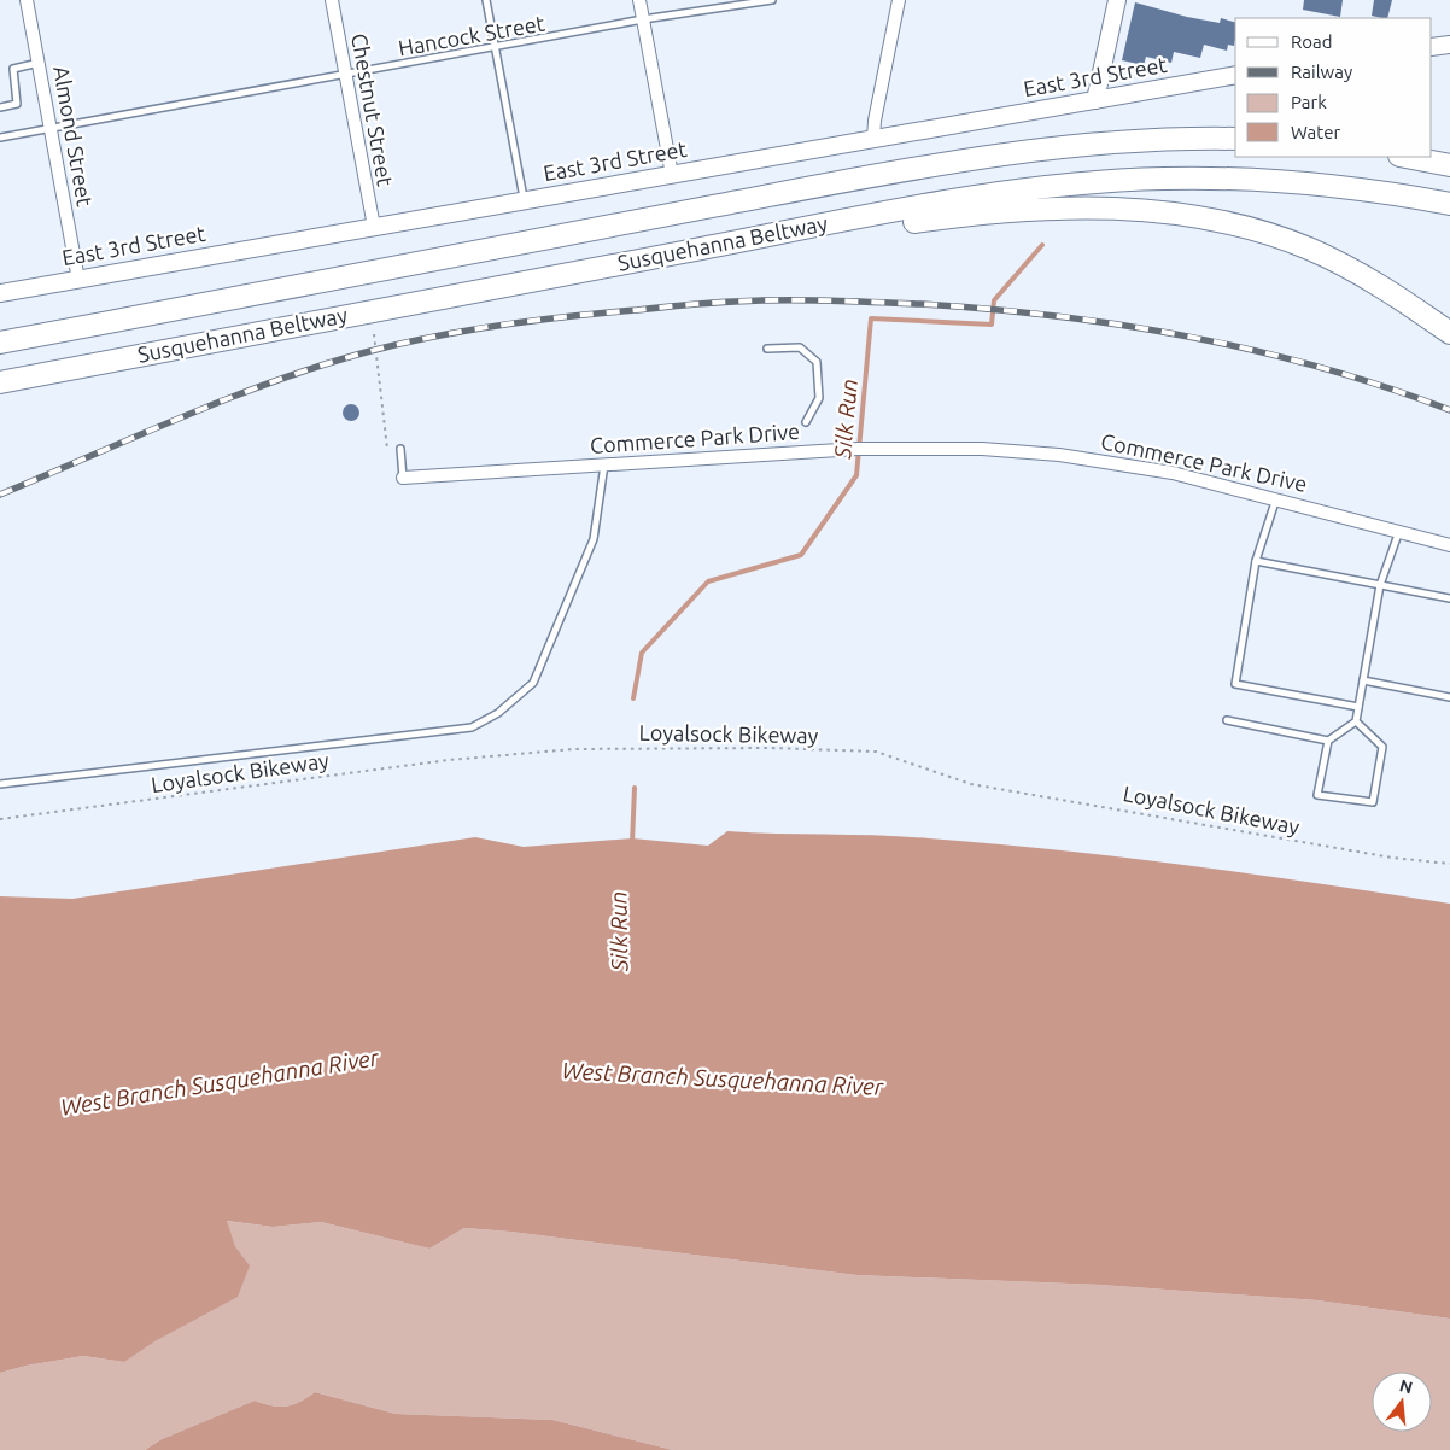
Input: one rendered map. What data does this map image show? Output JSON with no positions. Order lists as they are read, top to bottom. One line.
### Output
{"streets":{"highway":["Susquehanna Beltway"],"main road":["East 3rd Street"],"street":["Chestnut Street","Almond Street","Commerce Park Drive"],"lane":["Hancock Street"],"path":["Loyalsock Bikeway"]},"crossings":[["Hancock Street","Chestnut Street"],["Hancock Street","Almond Street"],["East 3rd Street","Chestnut Street"],["East 3rd Street","Almond Street"]],"water":["Silk Run","West Branch Susquehanna River"],"legend":["Road","Railway","Park","Water"],"north":"top"}
